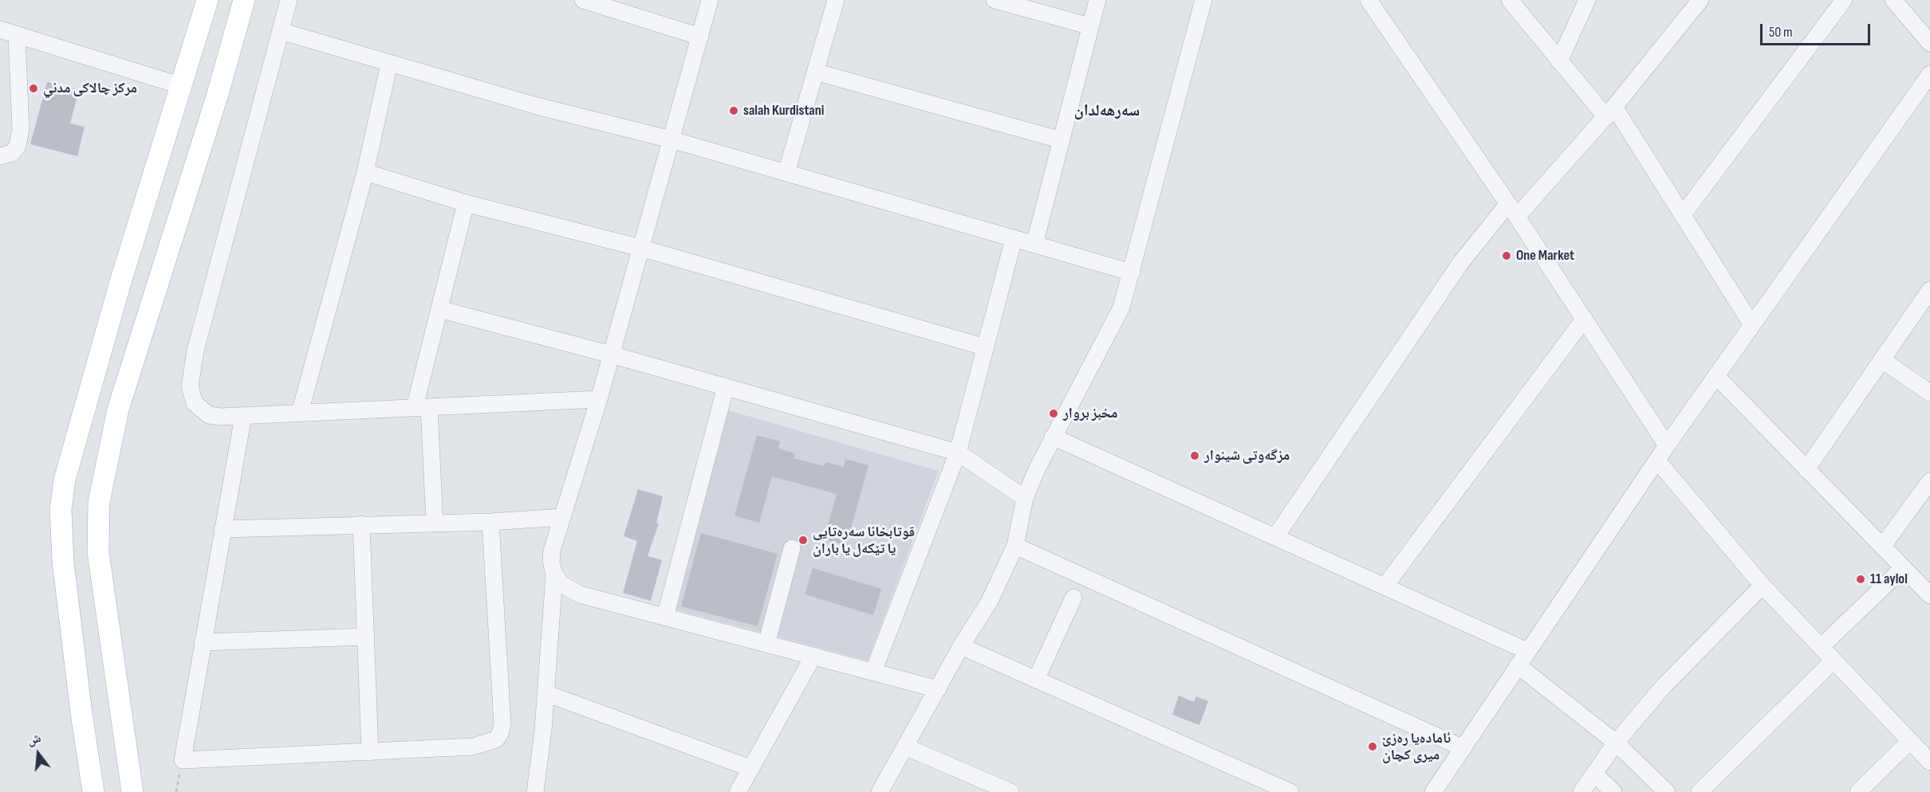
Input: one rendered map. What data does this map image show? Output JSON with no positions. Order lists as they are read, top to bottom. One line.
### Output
{"districts":["سەرهەلدان"],"places":["مركز چالاکى مدني","salah Kurdistani","One Market","مخبز بروار","مزگەوتی شينوار","قوتابخانا سەرەتایی یا تێکەل یا باران","11 aylol","ئامادەيا رەزێ ميرى كچان"],"scale_bar":"50 m","north":"top"}
